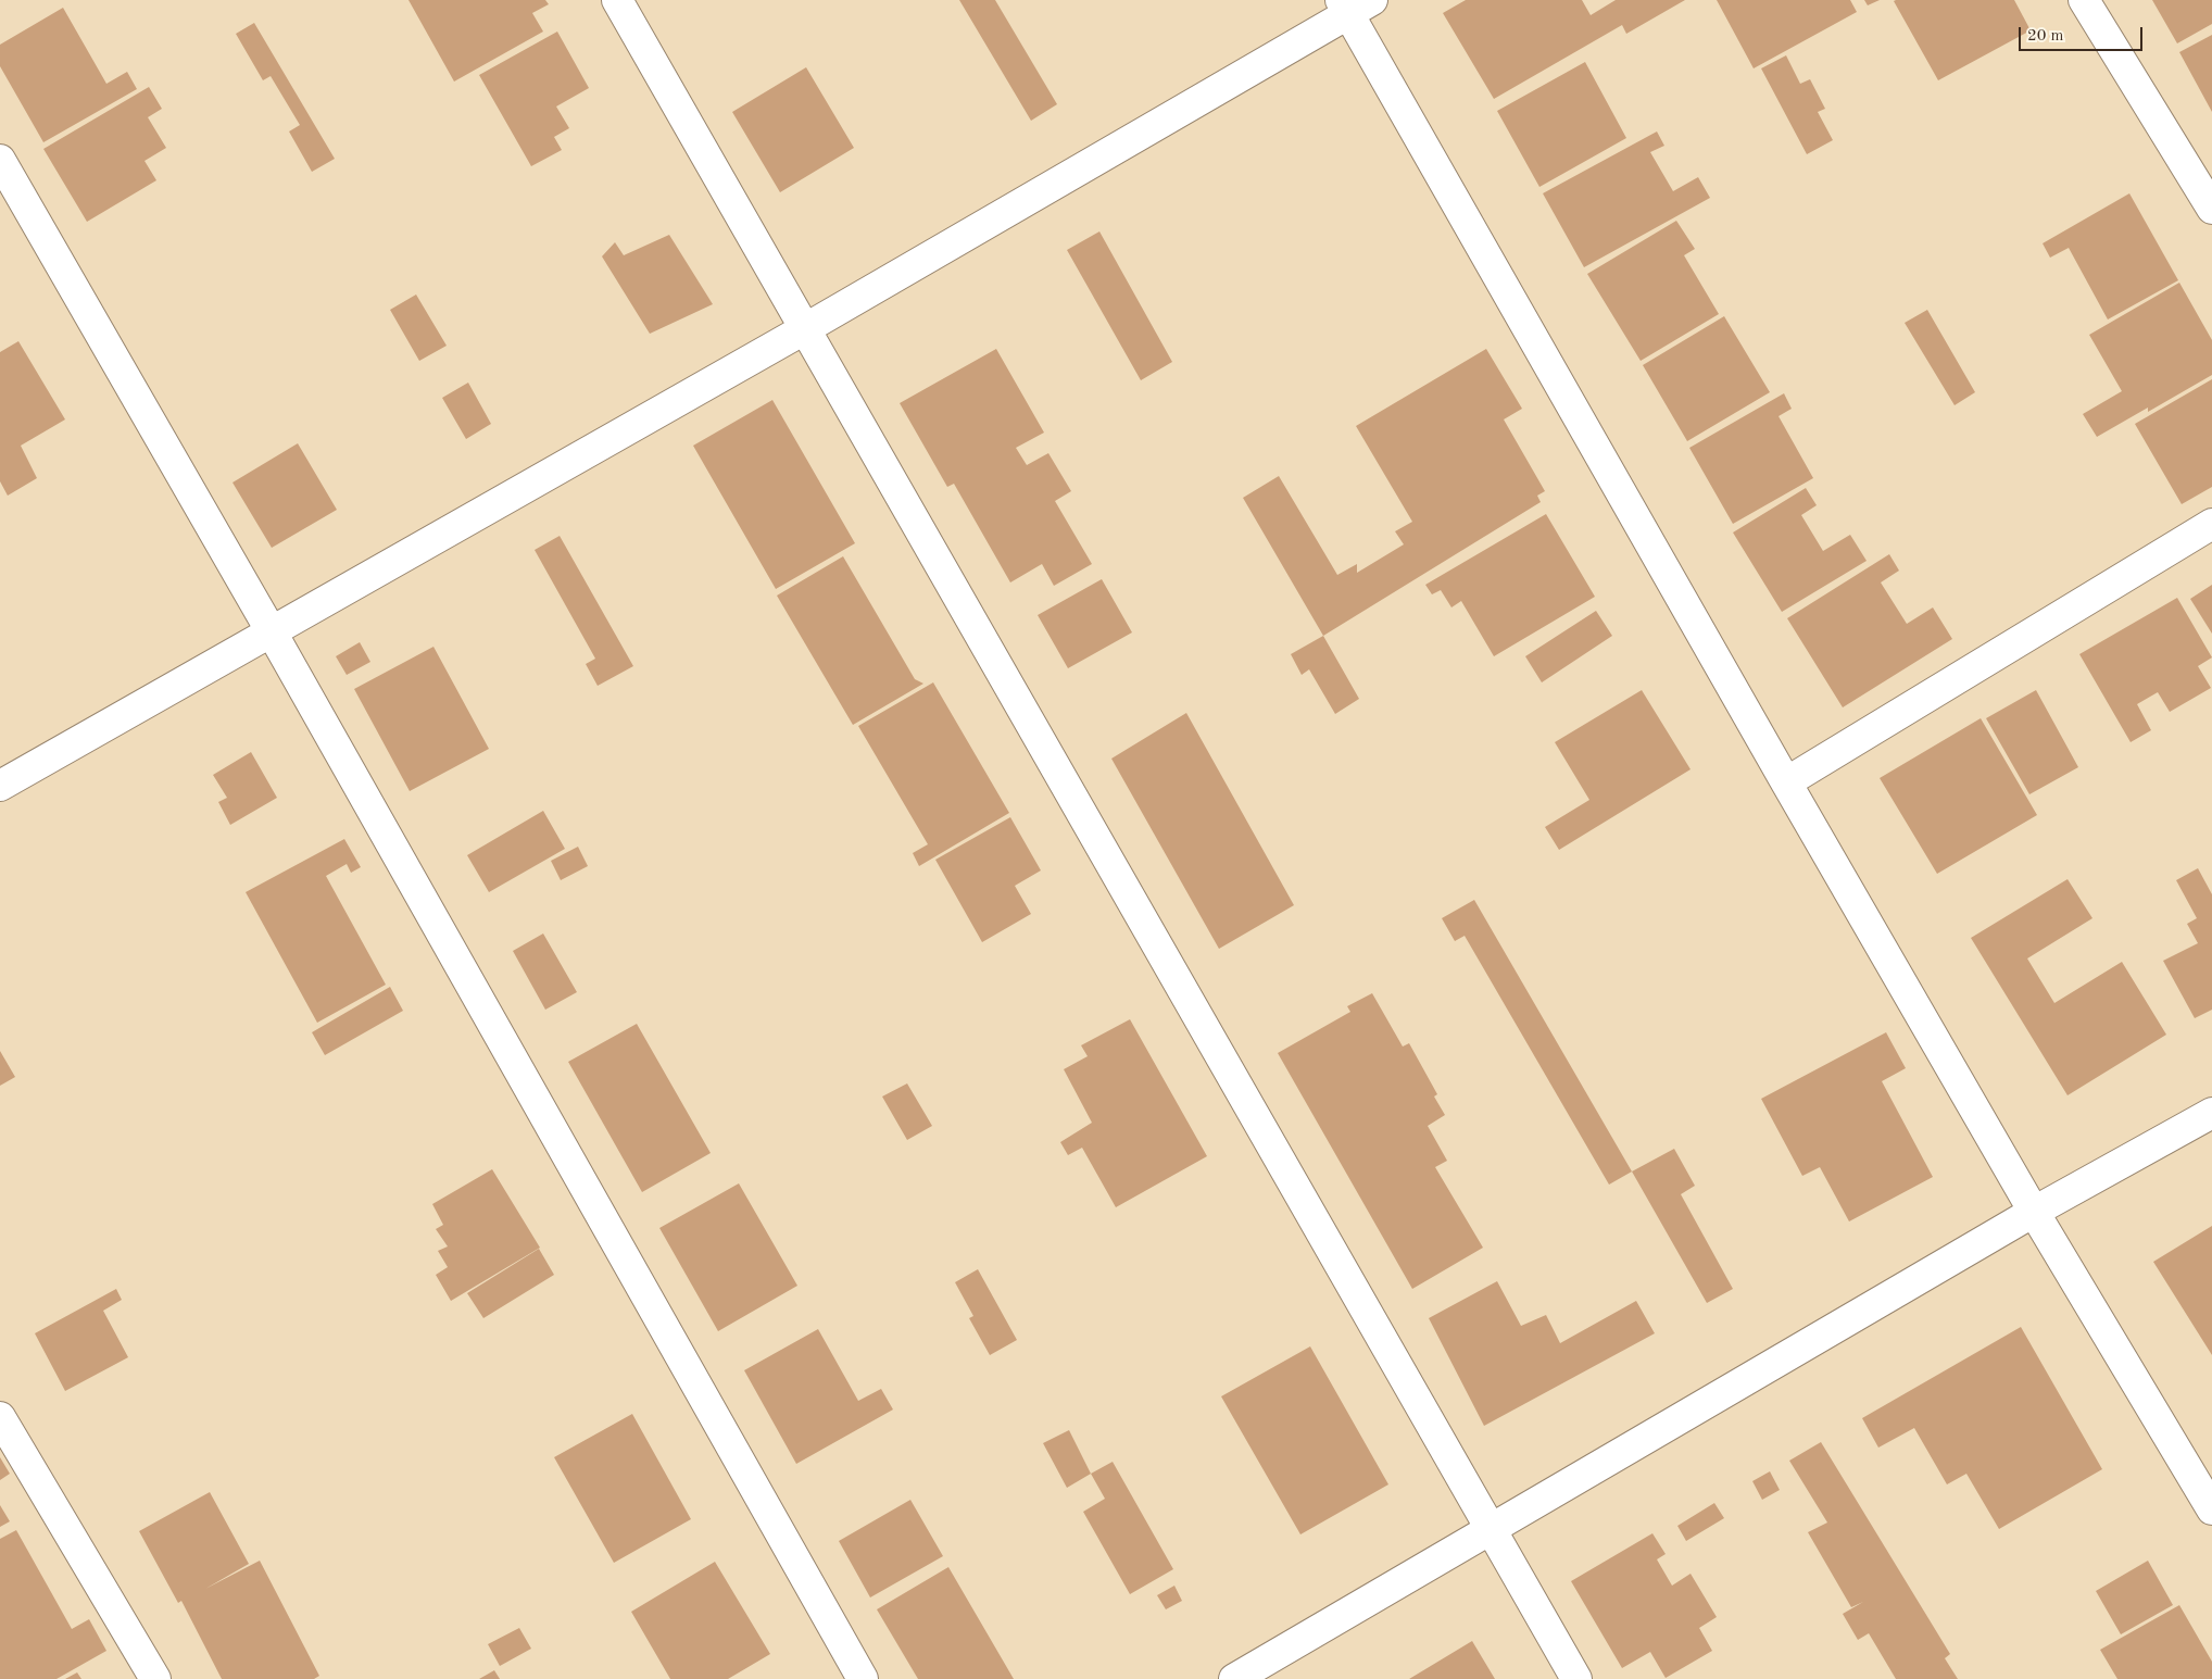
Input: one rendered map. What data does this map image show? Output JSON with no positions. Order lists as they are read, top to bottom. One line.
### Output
{"scale_bar":"20 m"}
